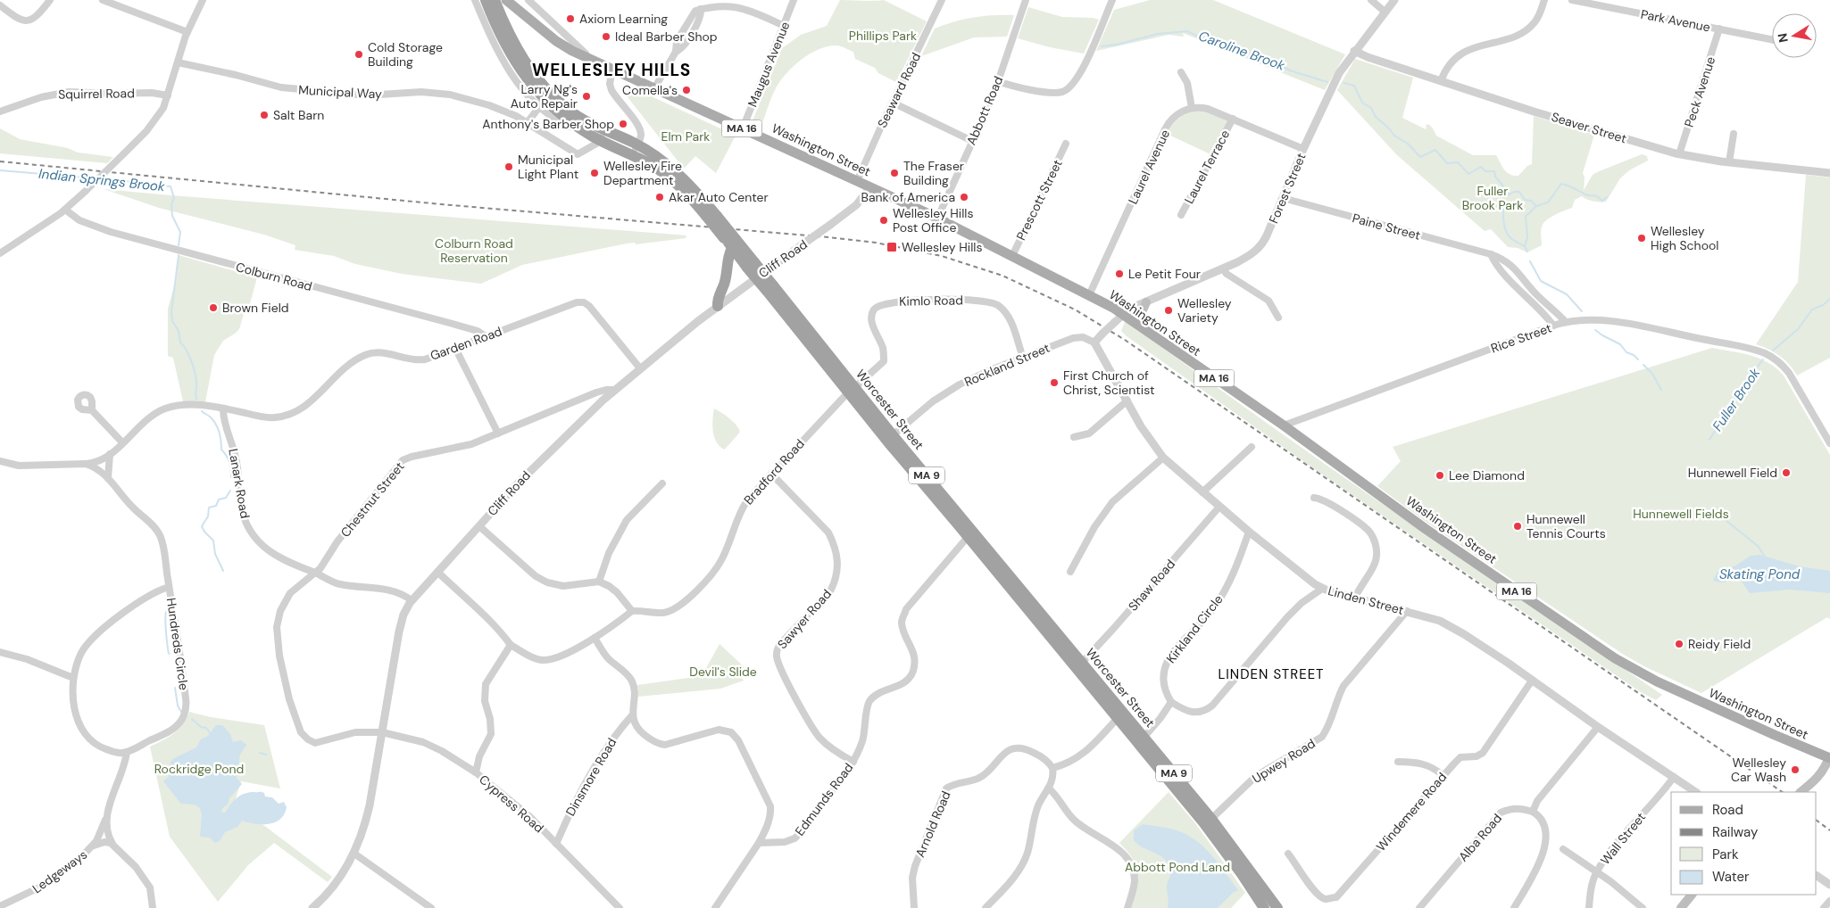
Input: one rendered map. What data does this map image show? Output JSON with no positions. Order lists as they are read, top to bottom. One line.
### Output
{"streets":{"highway":["Worcester Street","MA 9"],"main road":["MA 16","Washington Street"],"street":["Park Avenue","Maugus Avenue","Seaward Road","Municipal Way","Peck Avenue","Squirrel Road","Abbott Road","Seaver Street","Laurel Avenue","Laurel Terrace","Forest Street","Prescott Street","Paine Street","Cliff Road","Colburn Road","Kimlo Road","Rice Street","Garden Road","Rockland Street","Bradford Road","Lanark Road","Chestnut Street","Shaw Road","Linden Street","Sawyer Road","Kirkland Circle","Hundreds Circle","Upwey Road","Dinsmore Road","Edmunds Road","Cypress Road","Windemere Road","Arnold Road","Alba Road","Wall Street","Ledgeways"]},"crossings":[["Park Avenue","Peck Avenue"],["Maugus Avenue","Washington Street"],["Seaward Road","Washington Street"],["Municipal Way","Worcester Street"],["Peck Avenue","Seaver Street"],["Abbott Road","Washington Street"],["Seaver Street","Forest Street"],["Washington Street","Laurel Avenue"],["Washington Street","Forest Street"],["Washington Street","Prescott Street"],["Washington Street","Cliff Road"],["Washington Street","Rice Street"],["Forest Street","Paine Street"],["Paine Street","Rice Street"],["Cliff Road","Garden Road"],["Cliff Road","Chestnut Street"],["Cliff Road","Cypress Road"],["Colburn Road","Garden Road"],["Kimlo Road","Rockland Street"],["Kimlo Road","Worcester Street"],["Kimlo Road","Bradford Road"],["Garden Road","Lanark Road"],["Rockland Street","Worcester Street"],["Rockland Street","Linden Street"],["Worcester Street","Bradford Road"],["Worcester Street","Shaw Road"],["Worcester Street","Upwey Road"],["Worcester Street","Edmunds Road"],["Bradford Road","Sawyer Road"],["Lanark Road","Chestnut Street"],["Chestnut Street","Cypress Road"],["Shaw Road","Linden Street"],["Linden Street","Kirkland Circle"],["Linden Street","Upwey Road"],["Linden Street","Windemere Road"],["Linden Street","Wall Street"],["Sawyer Road","Edmunds Road"],["Hundreds Circle","Ledgeways"],["Dinsmore Road","Cypress Road"]],"districts":["WELLESLEY HILLS","LINDEN STREET"],"water":["Caroline Brook","Indian Springs Brook","Fuller Brook","Skating Pond"],"parks":["Phillips Park","Elm Park","Fuller Brook Park","Colburn Road Reservation","Hunnewell Fields","Devil's Slide","Rockridge Pond","Abbott Pond Land"],"places":{"other":["Axiom Learning","Ideal Barber Shop","Cold Storage Building","Comella's","Larry Ng's Auto Repair","Salt Barn","Anthony's Barber Shop","Municipal Light Plant","Wellesley Fire Department","The Fraser Building","Akar Auto Center","Bank of America","Wellesley Hills Post Office","Wellesley High School","Le Petit Four","Brown Field","Wellesley Variety","First Church of Christ, Scientist","Hunnewell Field","Lee Diamond","Hunnewell Tennis Courts","Reidy Field","Wellesley Car Wash"],"transit":["Wellesley Hills"]},"legend":["Road","Railway","Park","Water"],"north":"left"}
